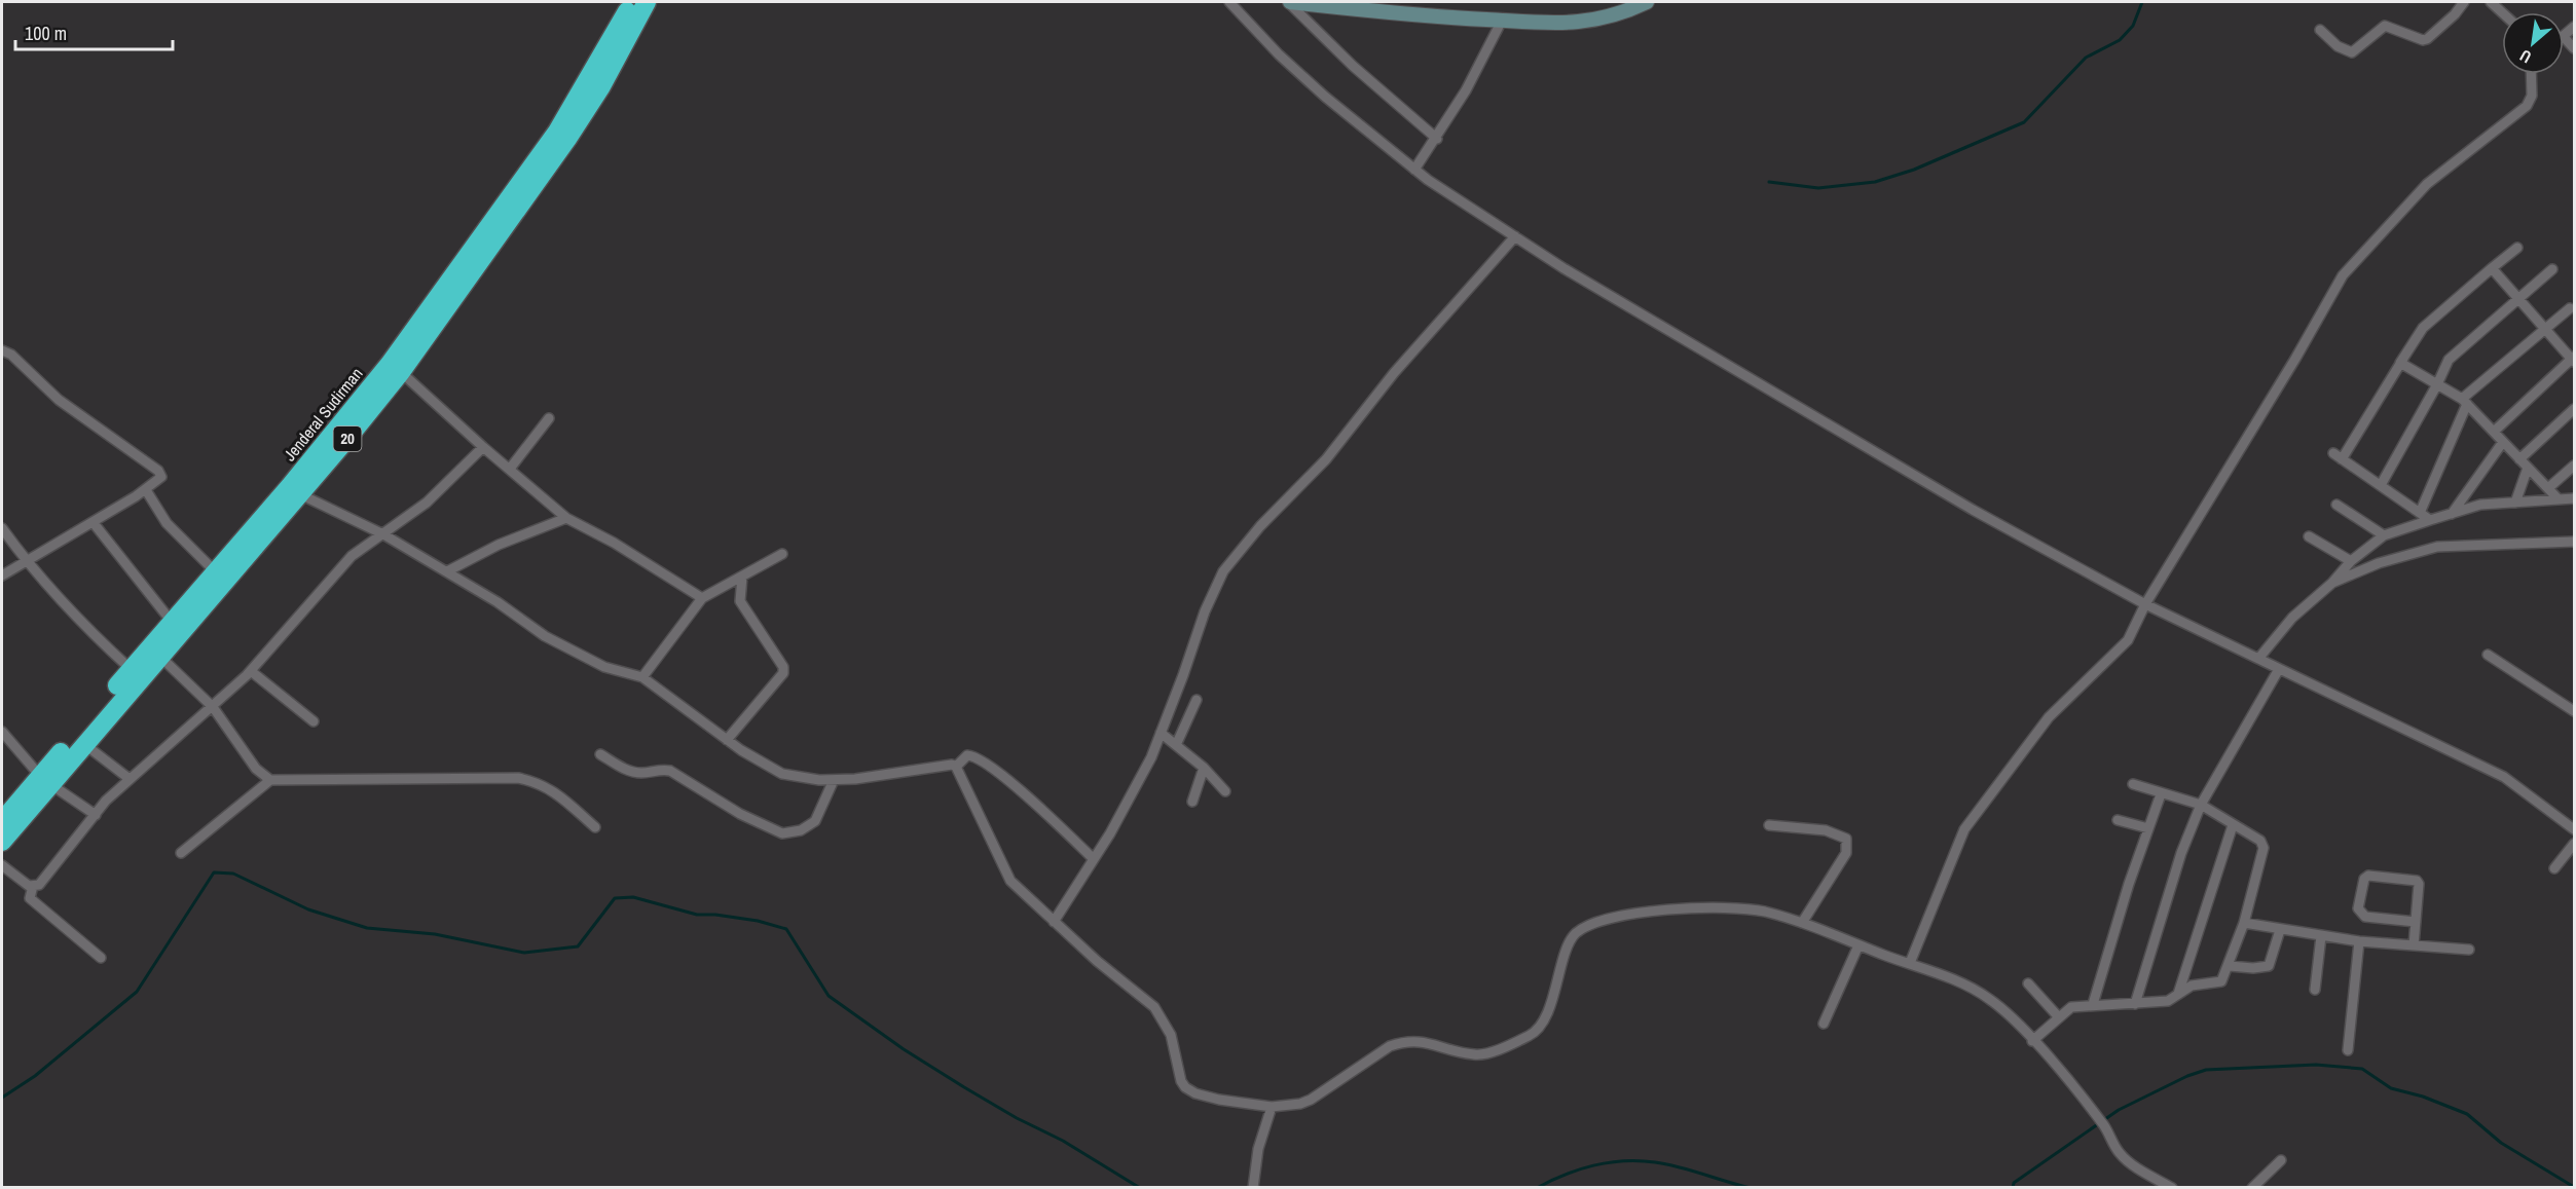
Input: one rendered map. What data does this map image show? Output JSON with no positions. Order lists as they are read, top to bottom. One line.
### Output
{"streets":{"highway":["Jenderal Sudirman","20"]},"crossings":[["Jenderal Sudirman","20"]],"scale_bar":"100 m","north":"bottom left"}
